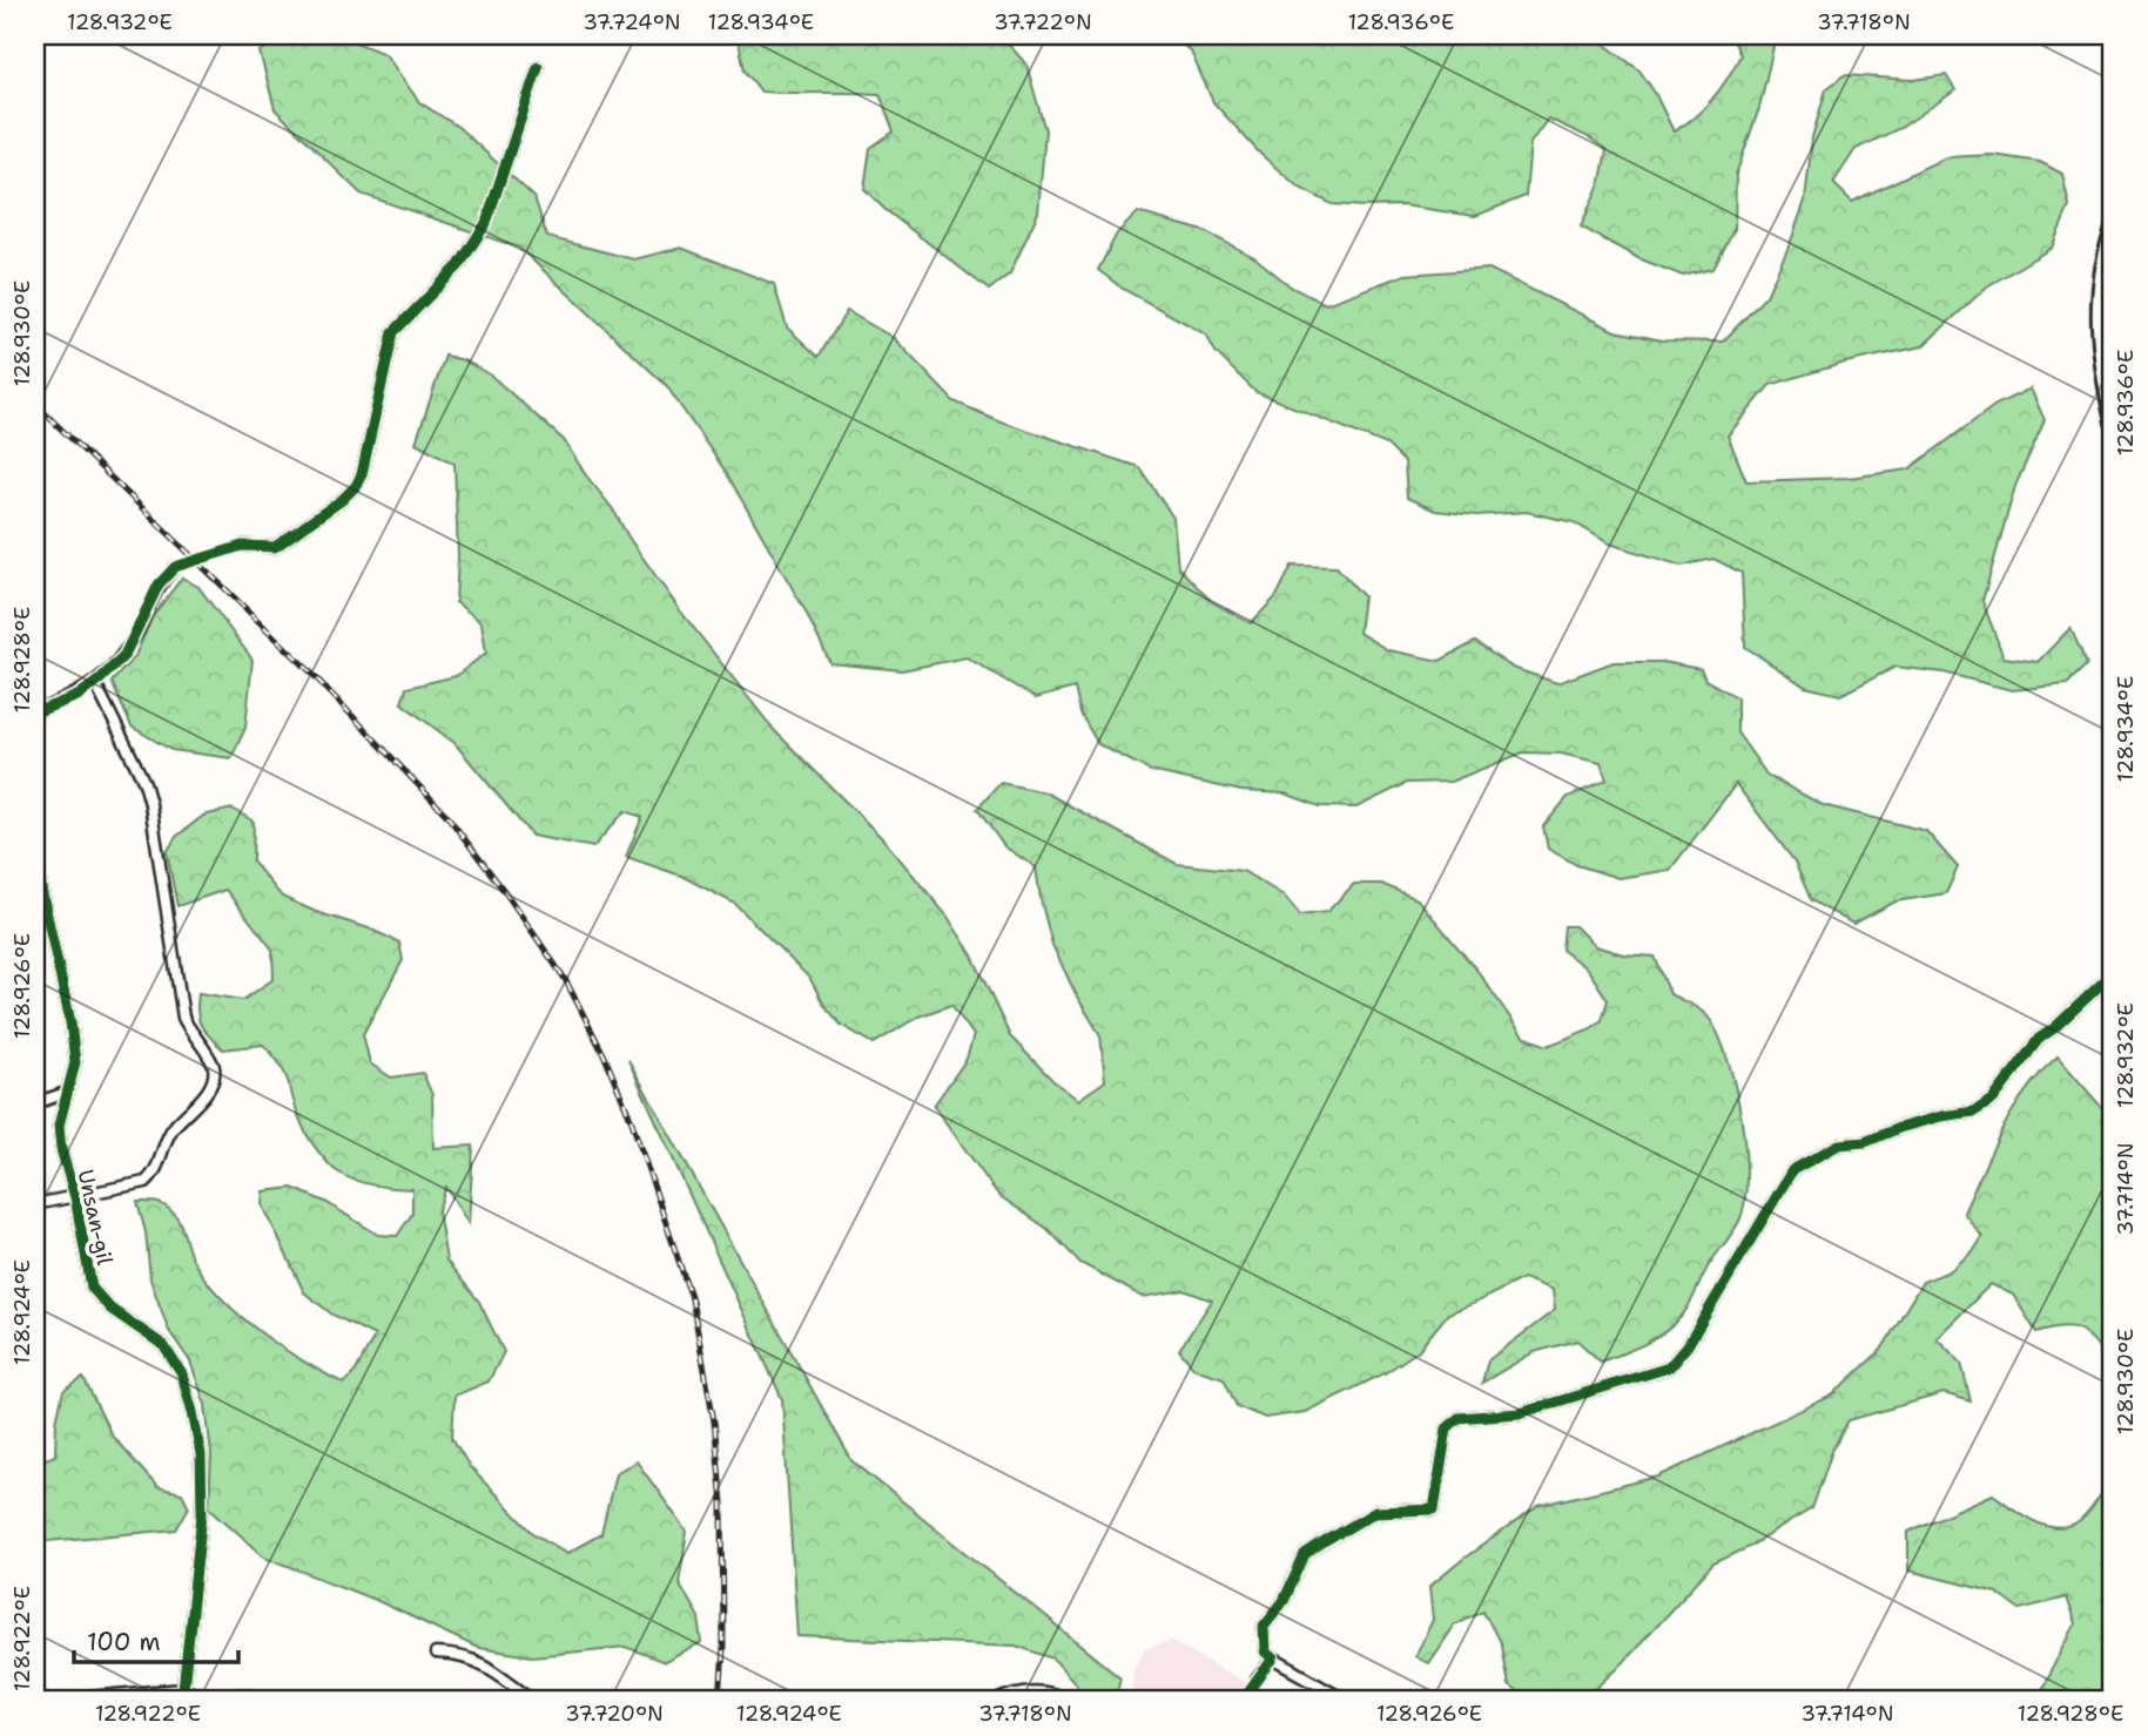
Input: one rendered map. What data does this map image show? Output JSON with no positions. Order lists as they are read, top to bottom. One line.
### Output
{"streets":{"street":["Unsan-gil"]},"scale_bar":"100 m","coordinates":["128.932°E","37.724°N","128.934°E","37.722°N","128.936°E","37.718°N","128.930°E","128.928°E","128.926°E","37.714°N","128.924°E","128.922°E","37.720°N"]}
